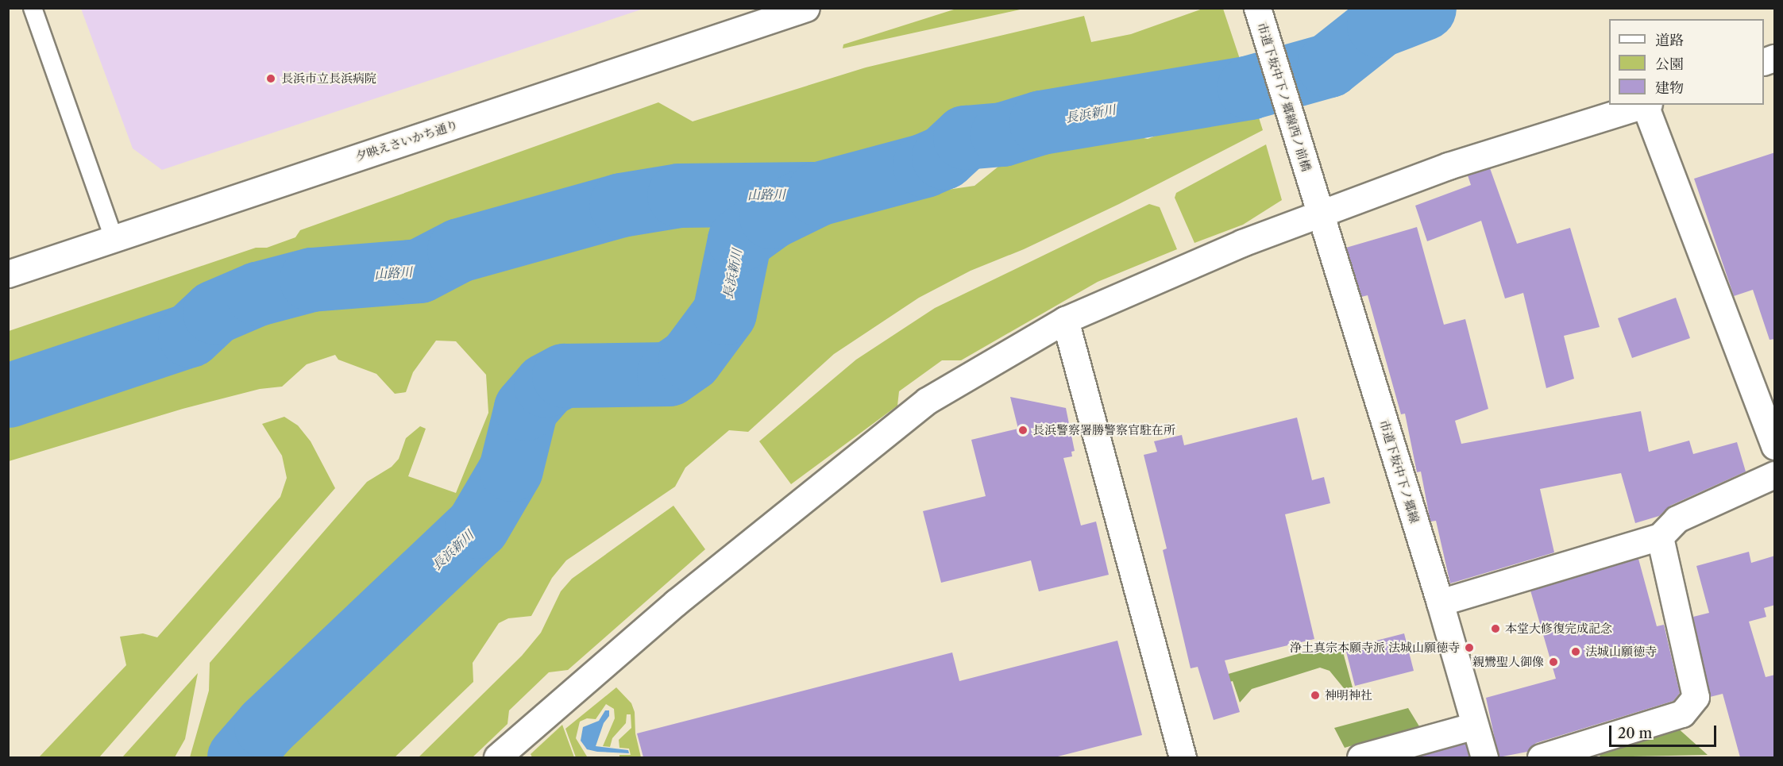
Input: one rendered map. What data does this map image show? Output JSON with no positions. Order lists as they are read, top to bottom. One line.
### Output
{"streets":{"street":["市道下坂中下ノ郷線西ノ前橋","夕映えさいかち通り","市道下坂中下ノ郷線"]},"crossings":[["市道下坂中下ノ郷線西ノ前橋","市道下坂中下ノ郷線"]],"water":["長浜新川","山路川"],"places":["長浜市立長浜病院","長浜警察署勝警察官駐在所","本堂大修復完成記念","浄土真宗本願寺派 法城山願徳寺","法城山願徳寺","親鸞聖人御像","神明神社"],"legend":["道路","公園","建物"],"scale_bar":"20 m"}
